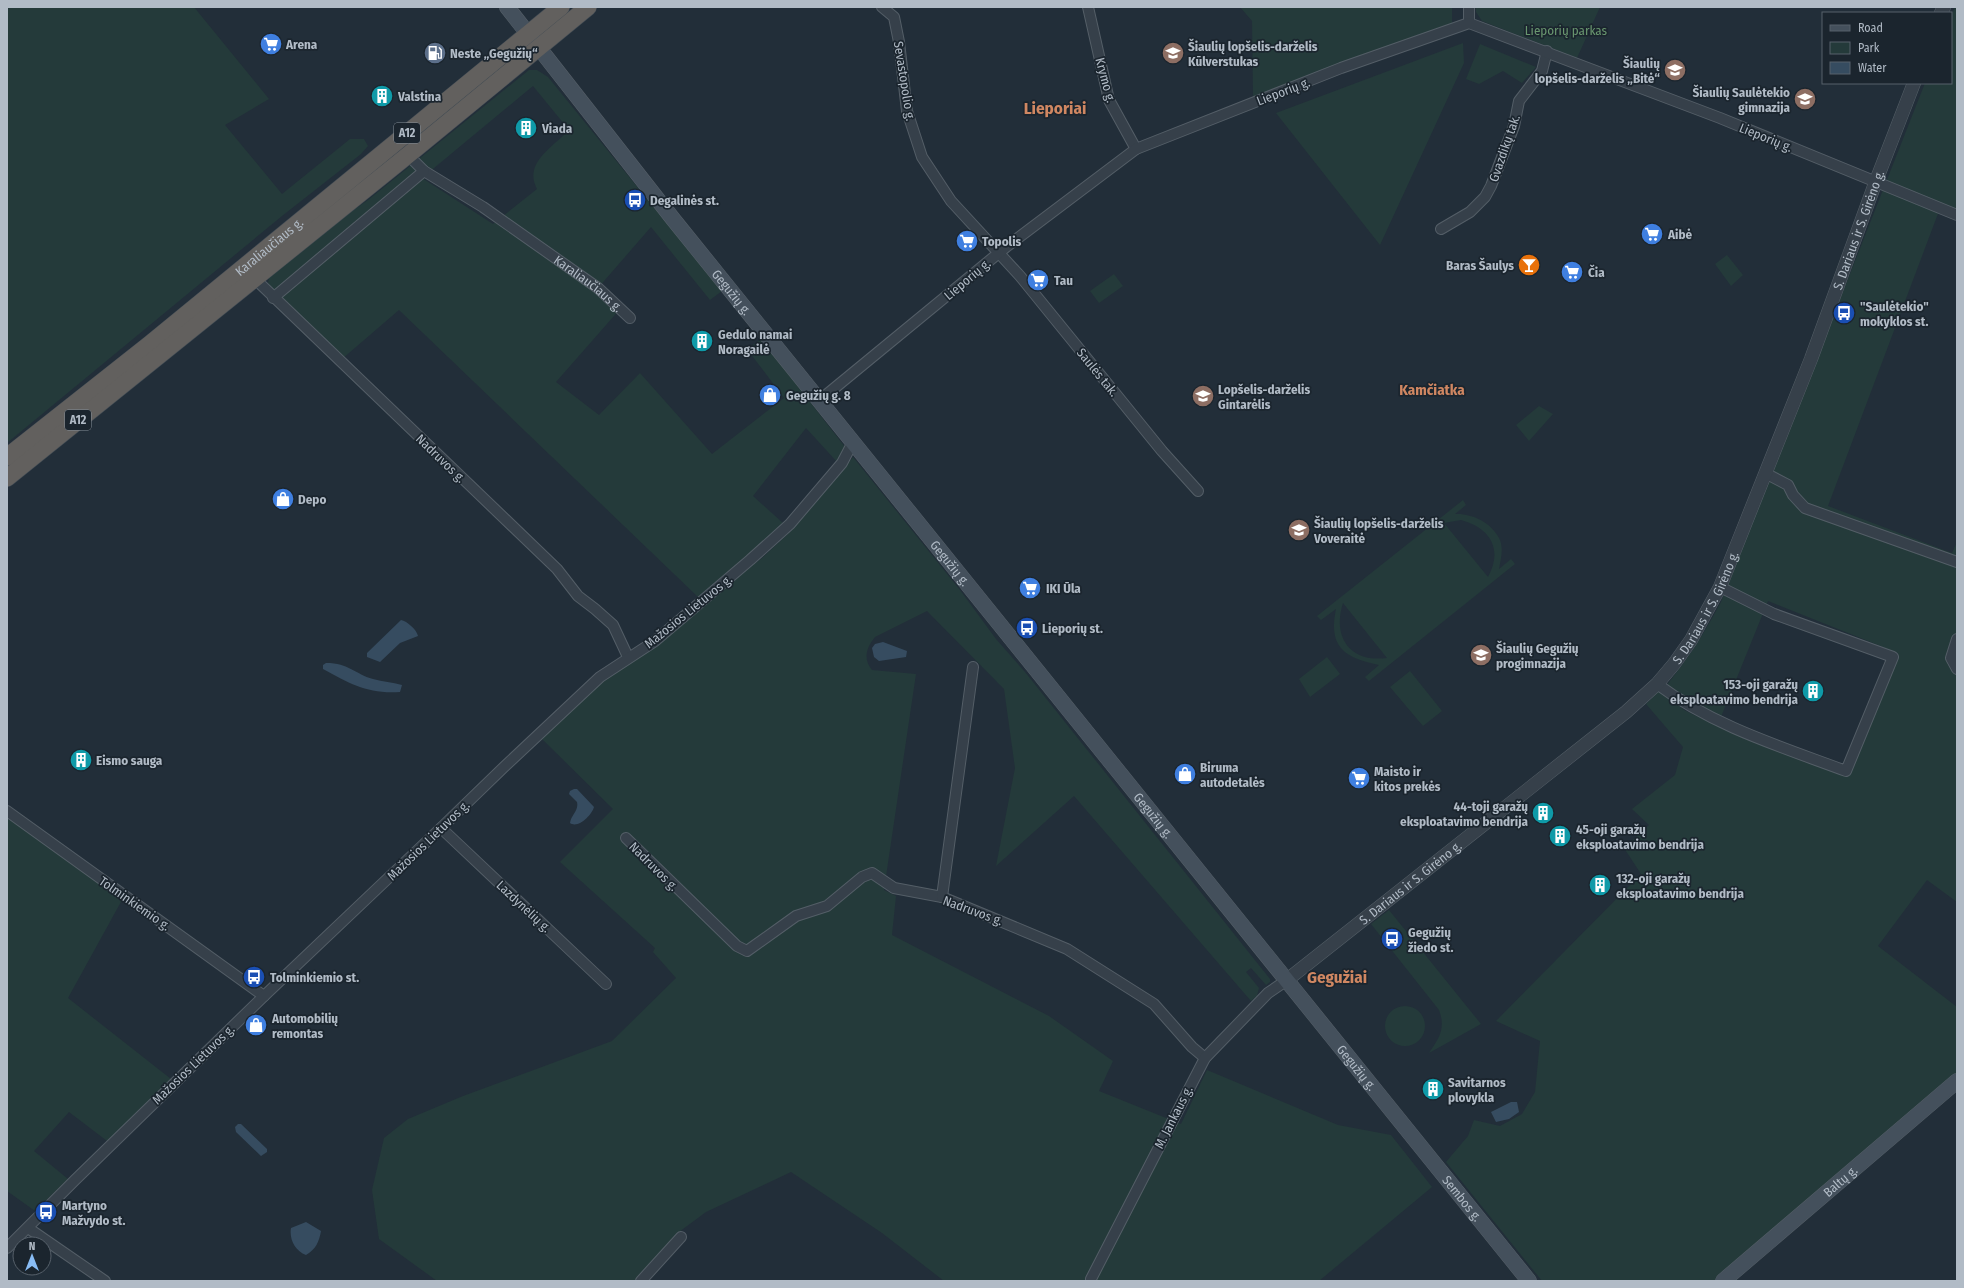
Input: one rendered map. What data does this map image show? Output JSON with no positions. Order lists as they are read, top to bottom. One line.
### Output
{"streets":{"highway":["A12","Karaliaučiaus g."],"main road":["Gegužių g.","Baltų g.","Sembos g."],"street":["Krymo g.","Sevastopolio g.","Lieporių g.","Gvazdikų tak.","S. Dariaus ir S. Girėno g.","Saulės tak.","Nadruvos g.","Mažosios Lietuvos g.","Tolminkiemio g.","Lazdynėlių g.","M. Jankaus g."]},"crossings":[["Krymo g.","Lieporių g."],["Sevastopolio g.","Lieporių g."],["Sevastopolio g.","Saulės tak."],["Lieporių g.","Gvazdikų tak."],["Lieporių g.","S. Dariaus ir S. Girėno g."],["Lieporių g.","Gegužių g."],["Lieporių g.","Saulės tak."],["A12","Karaliaučiaus g."],["A12","Gegužių g."],["S. Dariaus ir S. Girėno g.","Gegužių g."],["S. Dariaus ir S. Girėno g.","M. Jankaus g."],["Karaliaučiaus g.","Gegužių g."],["Karaliaučiaus g.","Nadruvos g."],["Gegužių g.","Mažosios Lietuvos g."],["Gegužių g.","M. Jankaus g."],["Gegužių g.","Sembos g."],["Nadruvos g.","Mažosios Lietuvos g."],["Nadruvos g.","M. Jankaus g."],["Mažosios Lietuvos g.","Tolminkiemio g."],["Mažosios Lietuvos g.","Lazdynėlių g."]],"districts":["Lieporiai","Kamčiatka","Gegužiai"],"parks":["Lieporių parkas"],"places":{"supermarket":["Arena","Aibė","Topolis","Čia","Tau","IKI Ūla","Maisto ir kitos prekės"],"fuel station":["Neste „Gegužių“"],"school or university":["Šiaulių lopšelis-darželis Kūlverstukas","Šiaulių lopšelis-darželis „Bitė“","Šiaulių Saulėtekio gimnazija","Lopšelis-darželis Gintarėlis","Šiaulių lopšelis-darželis Voveraitė","Šiaulių Gegužių progimnazija"],"building":["Valstina","Viada","Gedulo namai Noragailė","153-oji garažų eksploatavimo bendrija","Eismo sauga","44-toji garažų eksploatavimo bendrija","45-oji garažų eksploatavimo bendrija","132-oji garažų eksploatavimo bendrija","Savitarnos plovykla"],"bus stop":["Degalinės st.","\"Saulėtekio\" mokyklos st.","Lieporių st.","Gegužių žiedo st.","Tolminkiemio st.","Martyno Mažvydo st."],"bar":["Baras Šaulys"],"shop":["Gegužių g. 8","Depo","Biruma autodetalės","Automobilių remontas"]},"legend":["Road","Park","Water"],"north":"top"}
